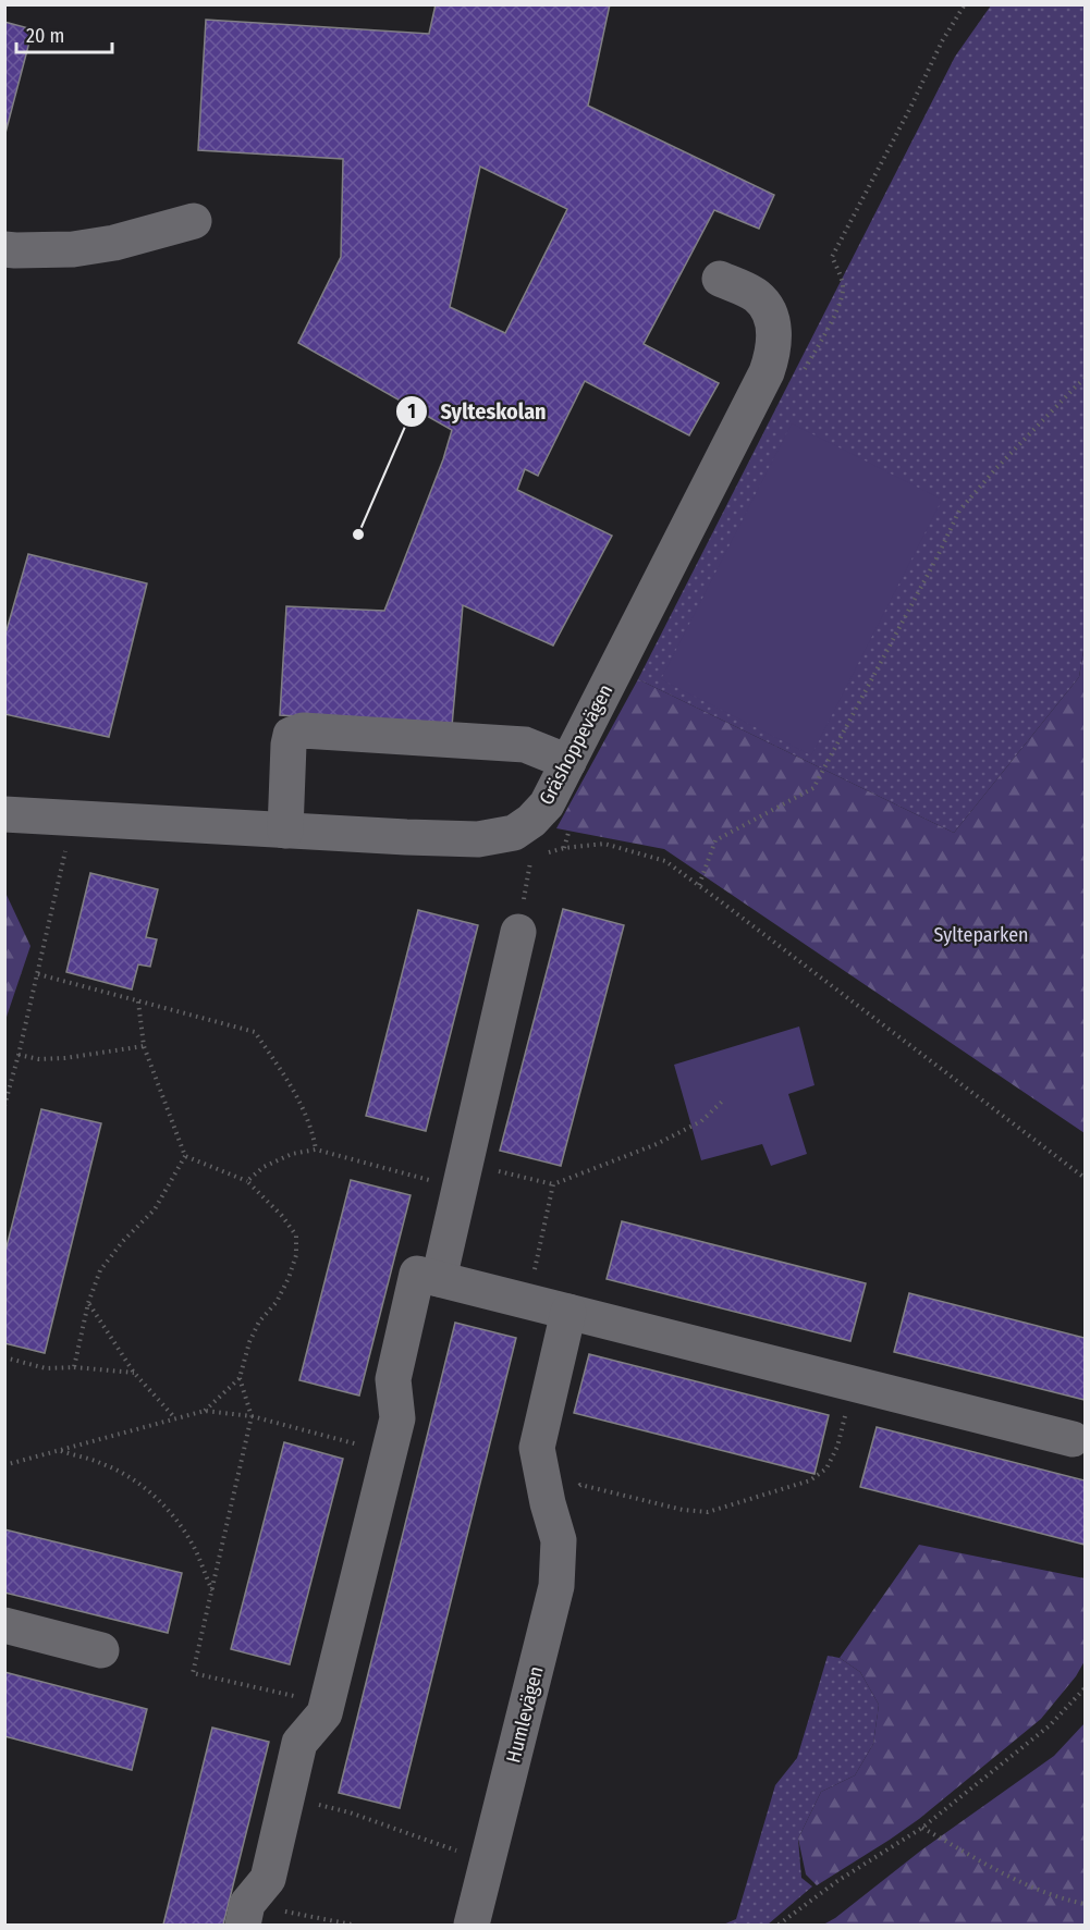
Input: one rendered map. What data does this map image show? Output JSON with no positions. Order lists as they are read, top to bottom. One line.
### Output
{"streets":{"street":["Gräshoppevägen","Humlevägen"]},"parks":["Sylteparken"],"places":["Sylteskolan"],"scale_bar":"20 m"}
